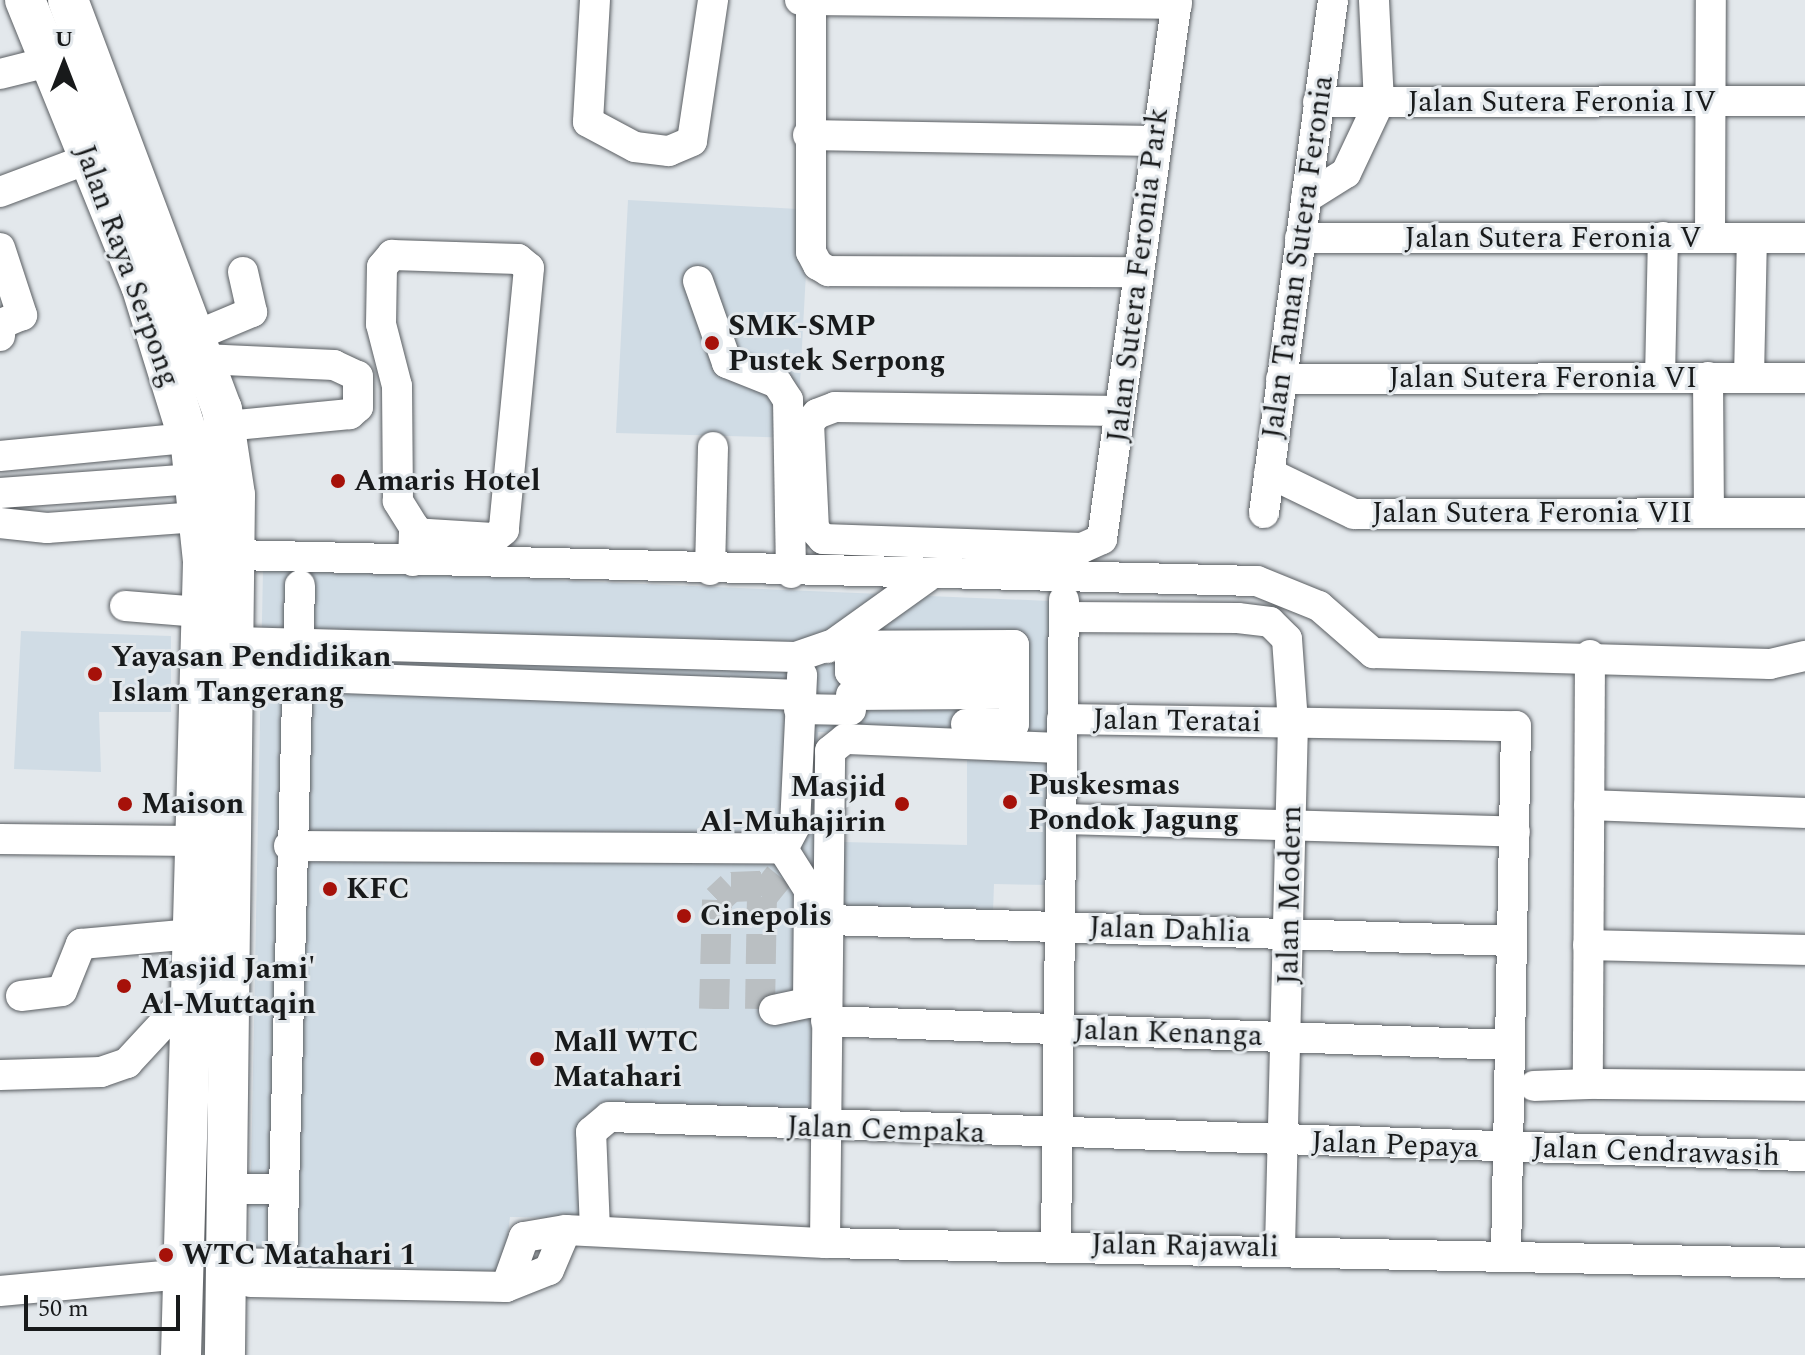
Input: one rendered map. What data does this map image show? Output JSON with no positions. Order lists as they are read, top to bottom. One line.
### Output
{"streets":{"main road":["Jalan Raya Serpong"],"street":["Jalan Sutera Feronia IV","Jalan Sutera Feronia V","Jalan Taman Sutera Feronia","Jalan Sutera Feronia Park","Jalan Sutera Feronia VI","Jalan Sutera Feronia VII","Jalan Teratai","Jalan Modern","Jalan Dahlia","Jalan Kenanga","Jalan Cempaka","Jalan Pepaya","Jalan Cendrawasih","Jalan Rajawali"]},"crossings":[["Jalan Sutera Feronia IV","Jalan Taman Sutera Feronia"],["Jalan Sutera Feronia V","Jalan Taman Sutera Feronia"],["Jalan Taman Sutera Feronia","Jalan Sutera Feronia VI"],["Jalan Taman Sutera Feronia","Jalan Sutera Feronia VII"],["Jalan Teratai","Jalan Modern"],["Jalan Teratai","Jalan Dahlia"],["Jalan Modern","Jalan Dahlia"],["Jalan Modern","Jalan Kenanga"],["Jalan Modern","Jalan Cempaka"],["Jalan Modern","Jalan Pepaya"],["Jalan Modern","Jalan Rajawali"],["Jalan Cempaka","Jalan Pepaya"],["Jalan Cempaka","Jalan Rajawali"],["Jalan Pepaya","Jalan Cendrawasih"]],"places":["SMK-SMP Pustek Serpong","Amaris Hotel","Yayasan Pendidikan Islam Tangerang","Puskesmas Pondok Jagung","Maison","Masjid Al-Muhajirin","KFC","Cinepolis","Masjid Jami' Al-Muttaqin","Mall WTC Matahari","WTC Matahari 1"],"scale_bar":"50 m","north":"top"}
